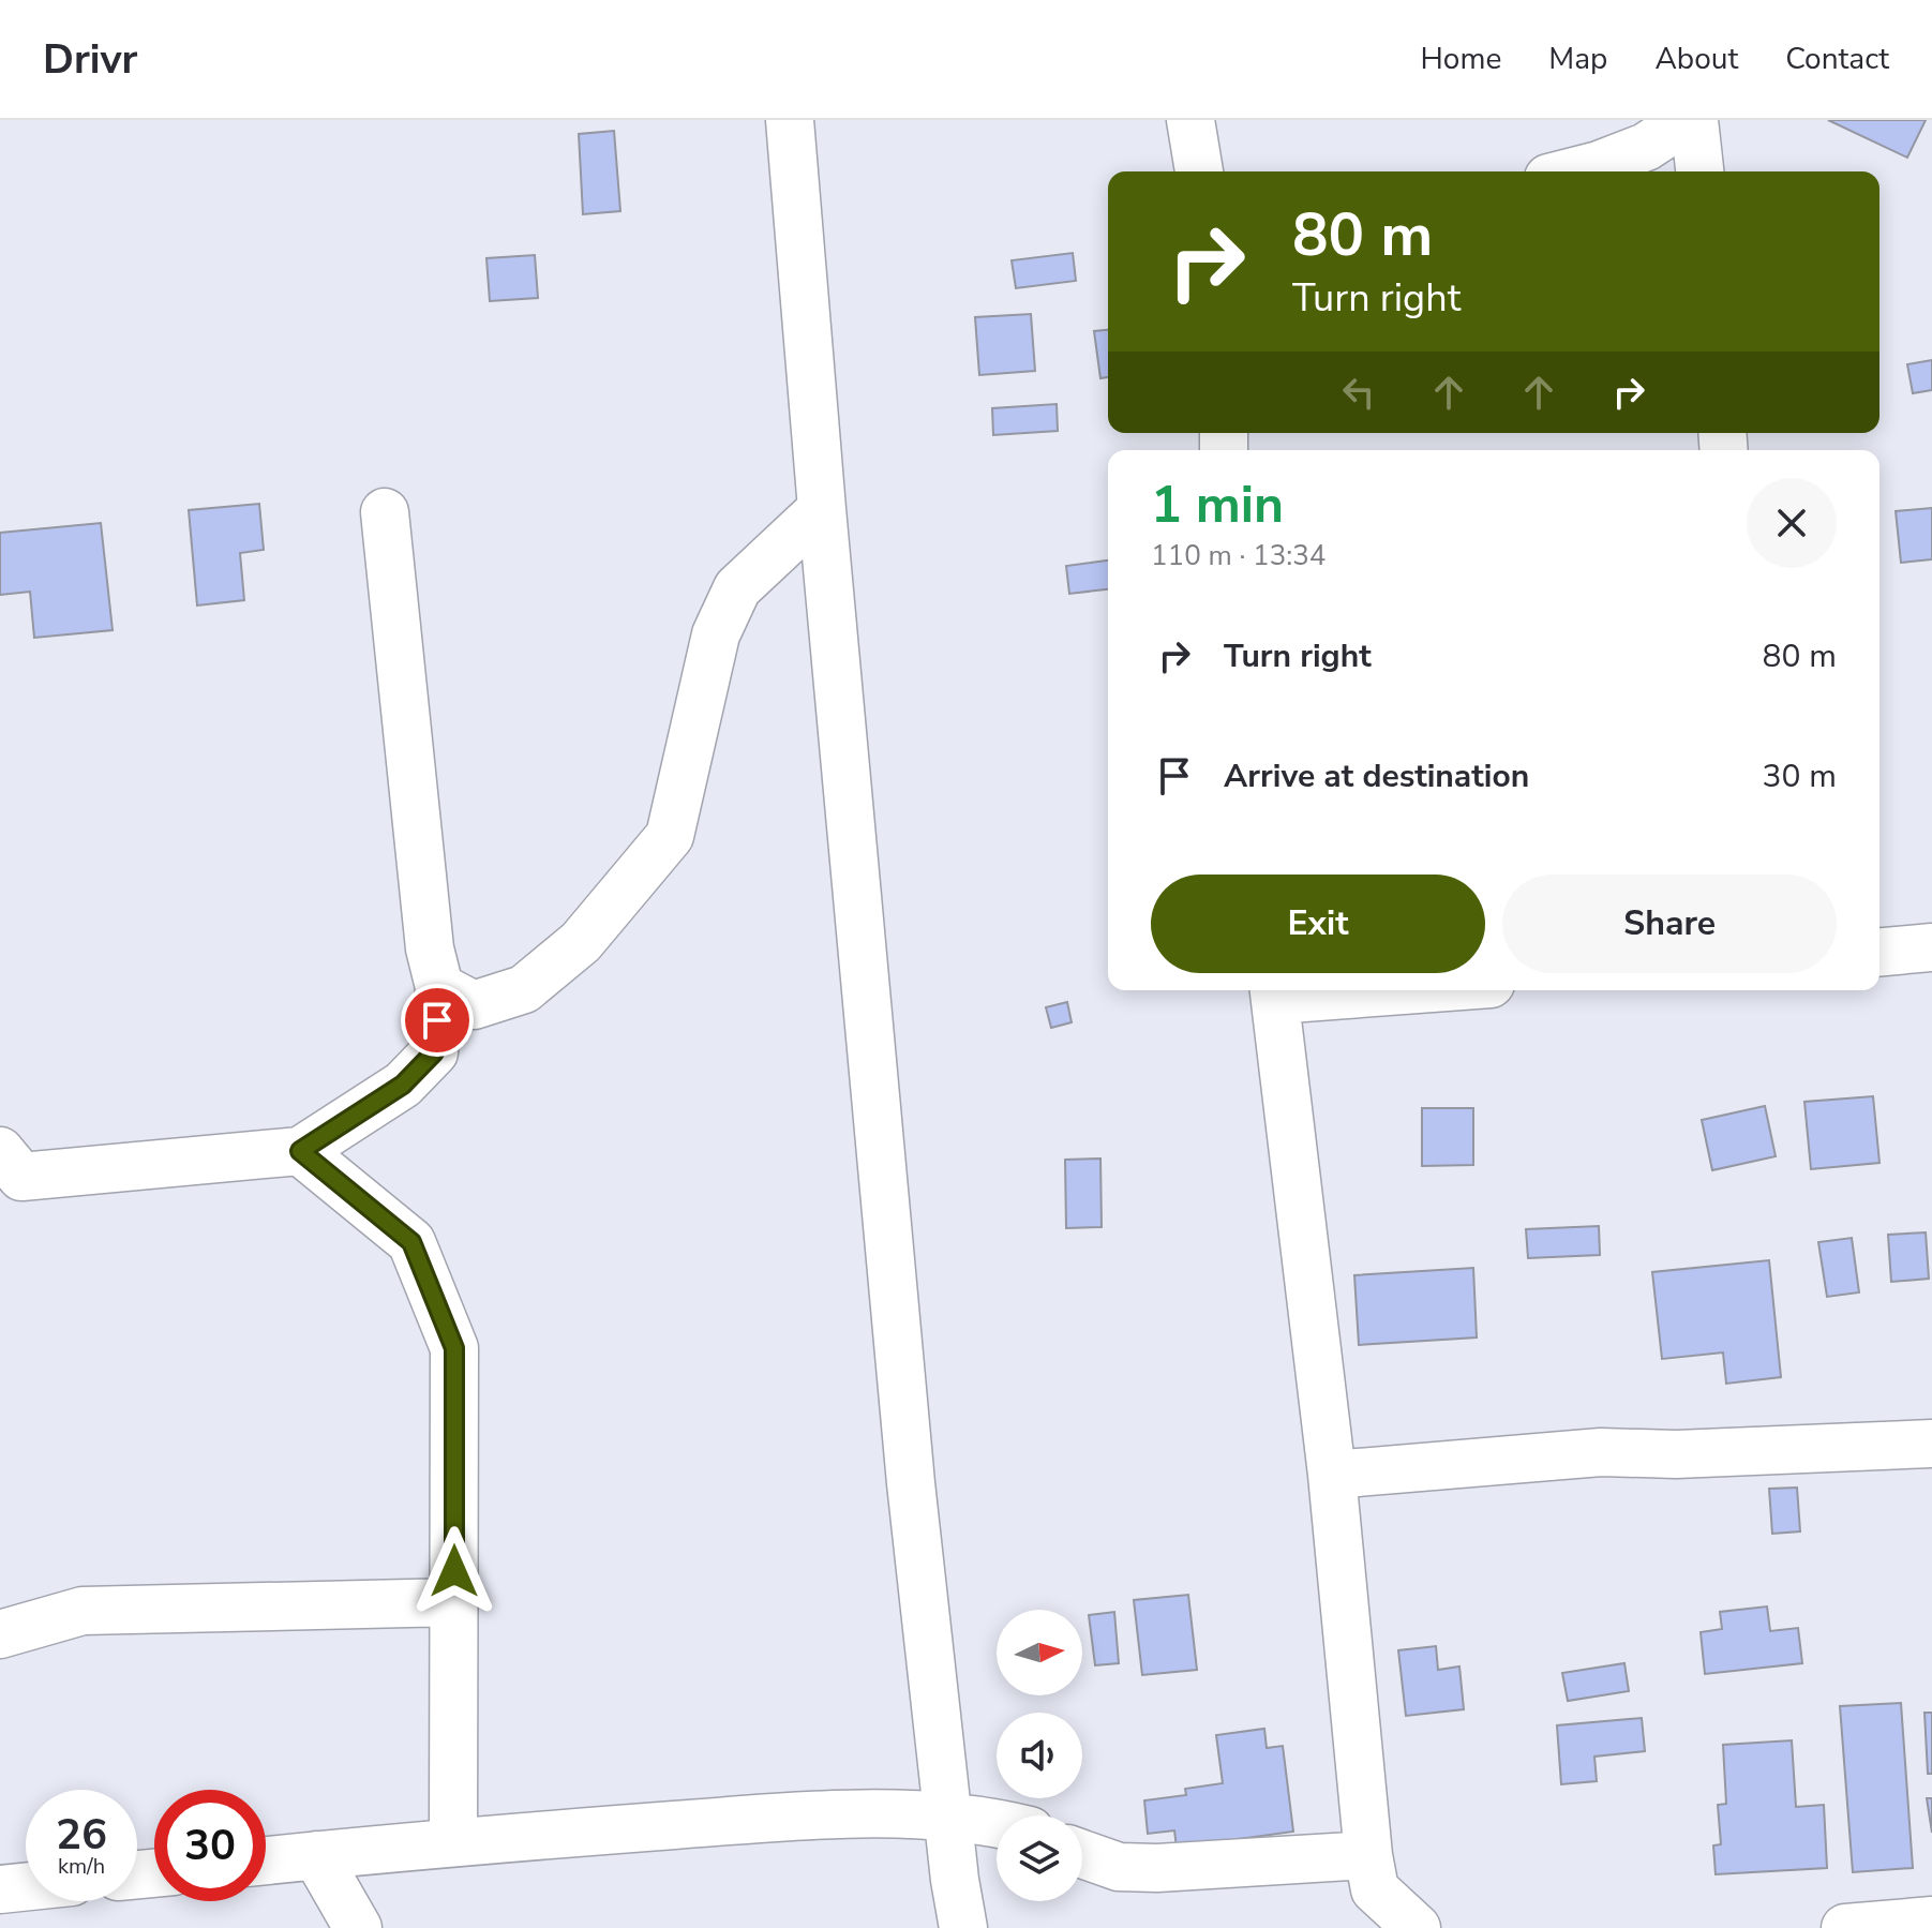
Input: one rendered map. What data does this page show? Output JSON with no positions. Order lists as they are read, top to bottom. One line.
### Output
{"north":"right","page":{"header":"Drivr","nav":["Home","Map","About","Contact"],"turn":["80 m","Turn right"],"heading":["1 min","110 m · 13:34"],"list":[{"name":"Turn right","value":"80 m"},{"name":"Arrive at destination","value":"30 m"}],"buttons":["Exit","Share"],"speed":"26 km/h","limit":"30"}}
